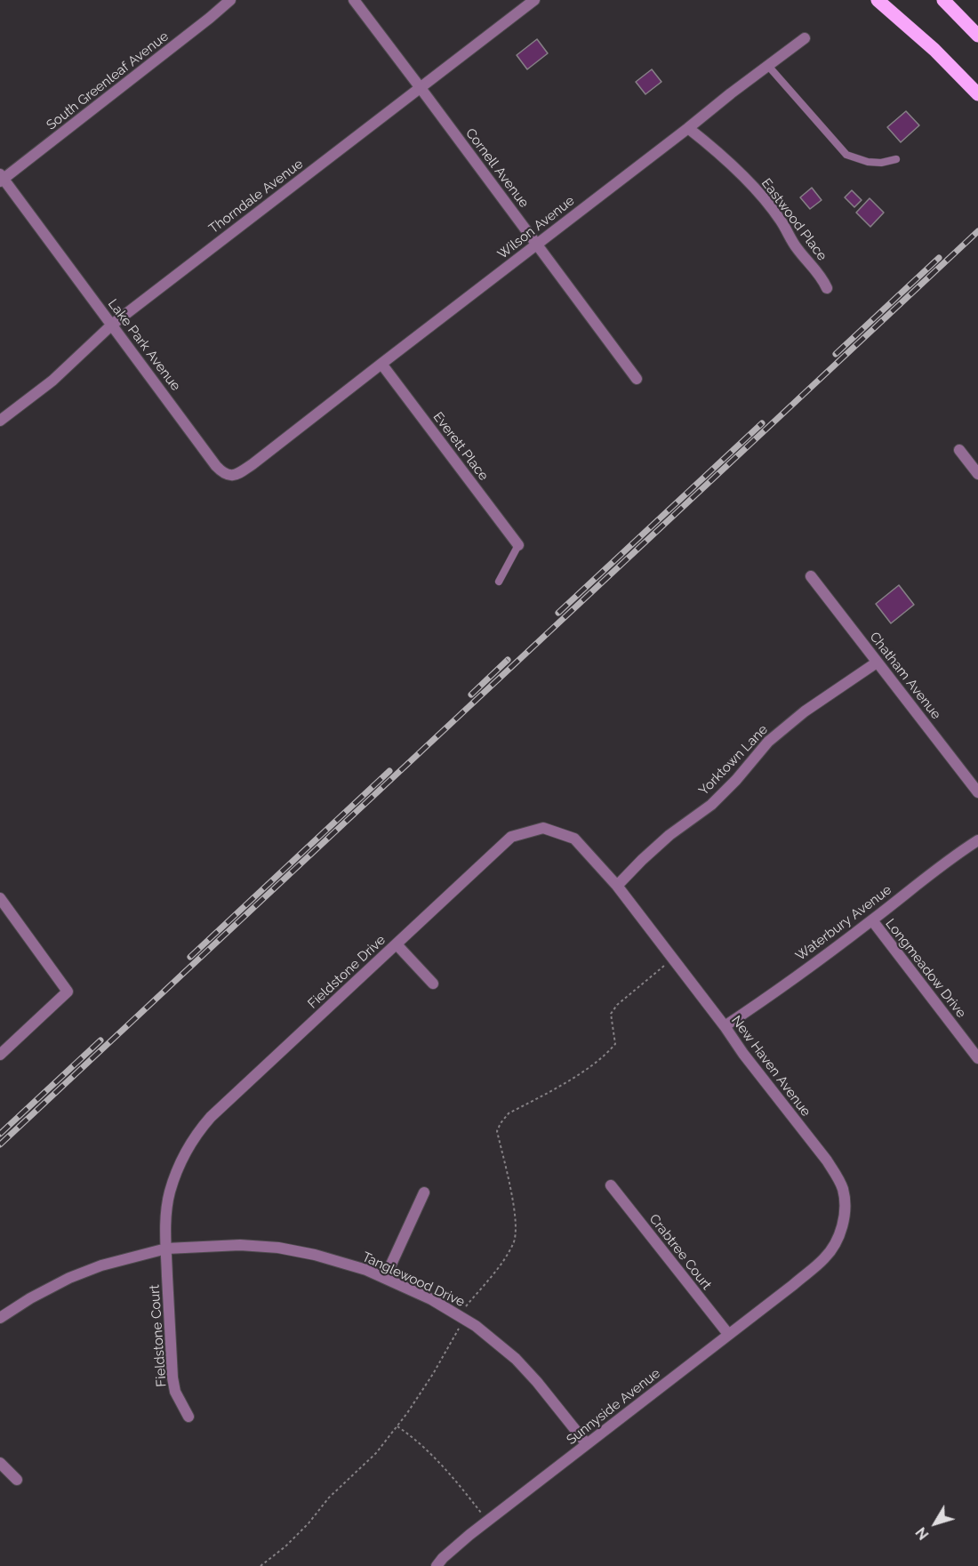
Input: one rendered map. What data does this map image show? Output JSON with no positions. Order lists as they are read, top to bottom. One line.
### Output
{"streets":{"street":["South Greenleaf Avenue","Cornell Avenue","Thorndale Avenue","Eastwood Place","Wilson Avenue","Lake Park Avenue","Everett Place","Chatham Avenue","Yorktown Lane","Waterbury Avenue","Longmeadow Drive","Fieldstone Drive","New Haven Avenue","Crabtree Court","Tanglewood Drive","Fieldstone Court","Sunnyside Avenue"]},"crossings":[["South Greenleaf Avenue","Lake Park Avenue"],["Cornell Avenue","Thorndale Avenue"],["Cornell Avenue","Wilson Avenue"],["Thorndale Avenue","Lake Park Avenue"],["Eastwood Place","Wilson Avenue"],["Wilson Avenue","Lake Park Avenue"],["Wilson Avenue","Everett Place"],["Chatham Avenue","Yorktown Lane"],["Yorktown Lane","Fieldstone Drive"],["Yorktown Lane","New Haven Avenue"],["Waterbury Avenue","Longmeadow Drive"],["Waterbury Avenue","New Haven Avenue"],["Fieldstone Drive","New Haven Avenue"],["Fieldstone Drive","Tanglewood Drive"],["Fieldstone Drive","Fieldstone Court"],["New Haven Avenue","Sunnyside Avenue"],["Crabtree Court","Sunnyside Avenue"],["Tanglewood Drive","Fieldstone Court"],["Tanglewood Drive","Sunnyside Avenue"]],"north":"bottom left"}
